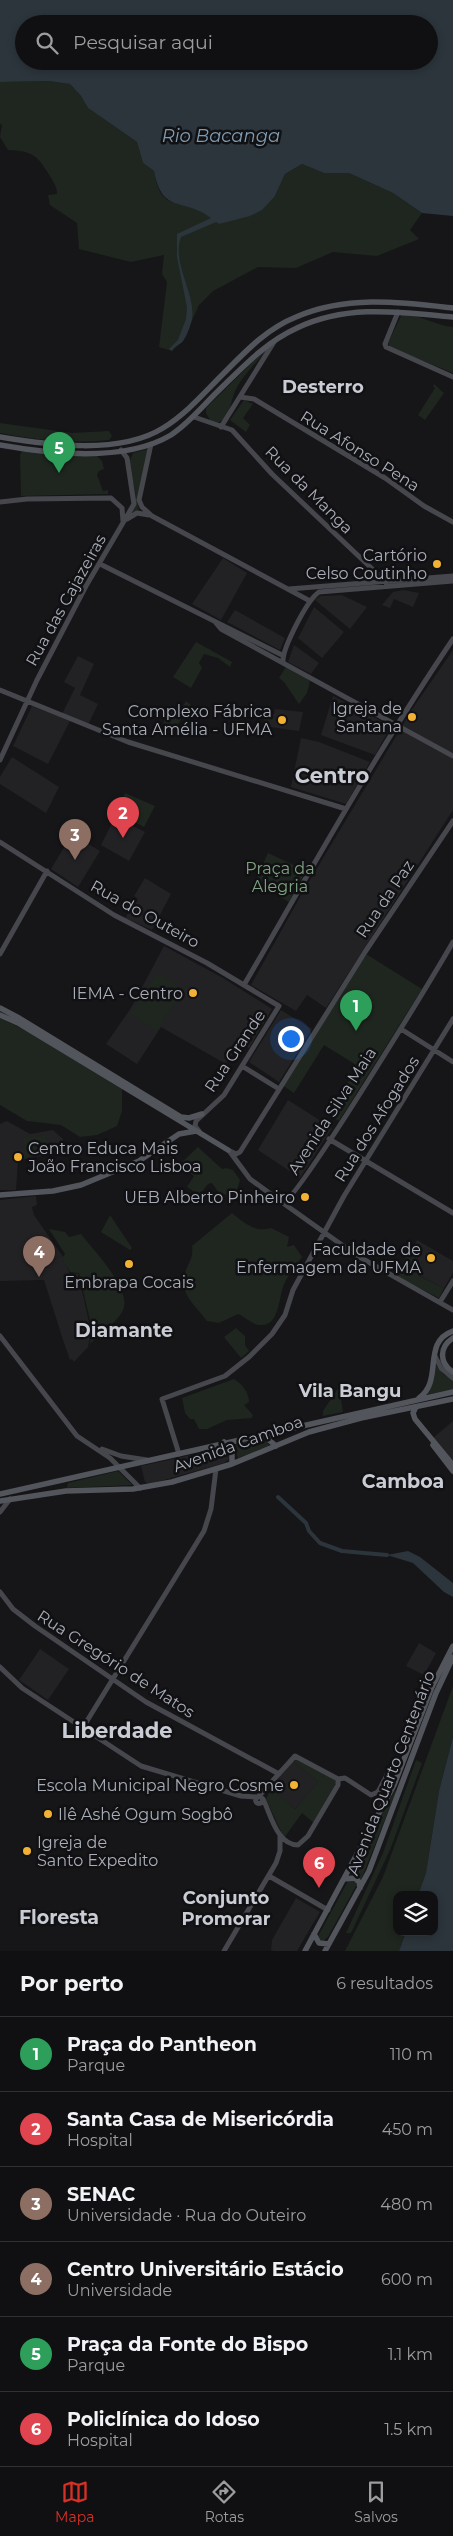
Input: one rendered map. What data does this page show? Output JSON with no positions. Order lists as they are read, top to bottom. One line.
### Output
{"streets":{"main road":["Avenida Camboa","Avenida Quarto Centenário"],"street":["Rua Afonso Pena","Rua da Manga","Rua das Cajazeiras","Rua da Paz","Rua do Outeiro","Rua Grande","Avenida Silva Maia","Rua dos Afogados","Rua Gregório de Matos"]},"crossings":[["Rua do Outeiro","Rua Grande"],["Rua dos Afogados","Avenida Camboa"]],"districts":["Desterro","Centro","Diamante","Vila Bangu","Camboa","Liberdade","Conjunto Promorar","Floresta"],"water":["Rio Bacanga"],"parks":["Praça da Alegria"],"places":["Cartório Celso Coutinho","Igreja de Santana","Complexo Fábrica Santa Amélia - UFMA","IEMA - Centro","Centro Educa Mais João Francisco Lisboa","UEB Alberto Pinheiro","Faculdade de Enfermagem da UFMA","Embrapa Cocais","Escola Municipal Negro Cosme","Ilê Ashé Ogum Sogbô","Igreja de Santo Expedito"],"page":{"search":"Pesquisar aqui","pins":["5","2","3","1","4","6"],"heading":["Por perto","6 resultados"],"list":[{"mark":"1","name":"Praça do Pantheon","note":"Parque","value":"110 m"},{"mark":"2","name":"Santa Casa de Misericórdia","note":"Hospital","value":"450 m"},{"mark":"3","name":"SENAC","note":"Universidade · Rua do Outeiro","value":"480 m"},{"mark":"4","name":"Centro Universitário Estácio","note":"Universidade","value":"600 m"},{"mark":"5","name":"Praça da Fonte do Bispo","note":"Parque","value":"1.1 km"},{"mark":"6","name":"Policlínica do Idoso","note":"Hospital","value":"1.5 km"}],"nav":["Mapa","Rotas","Salvos"]}}
